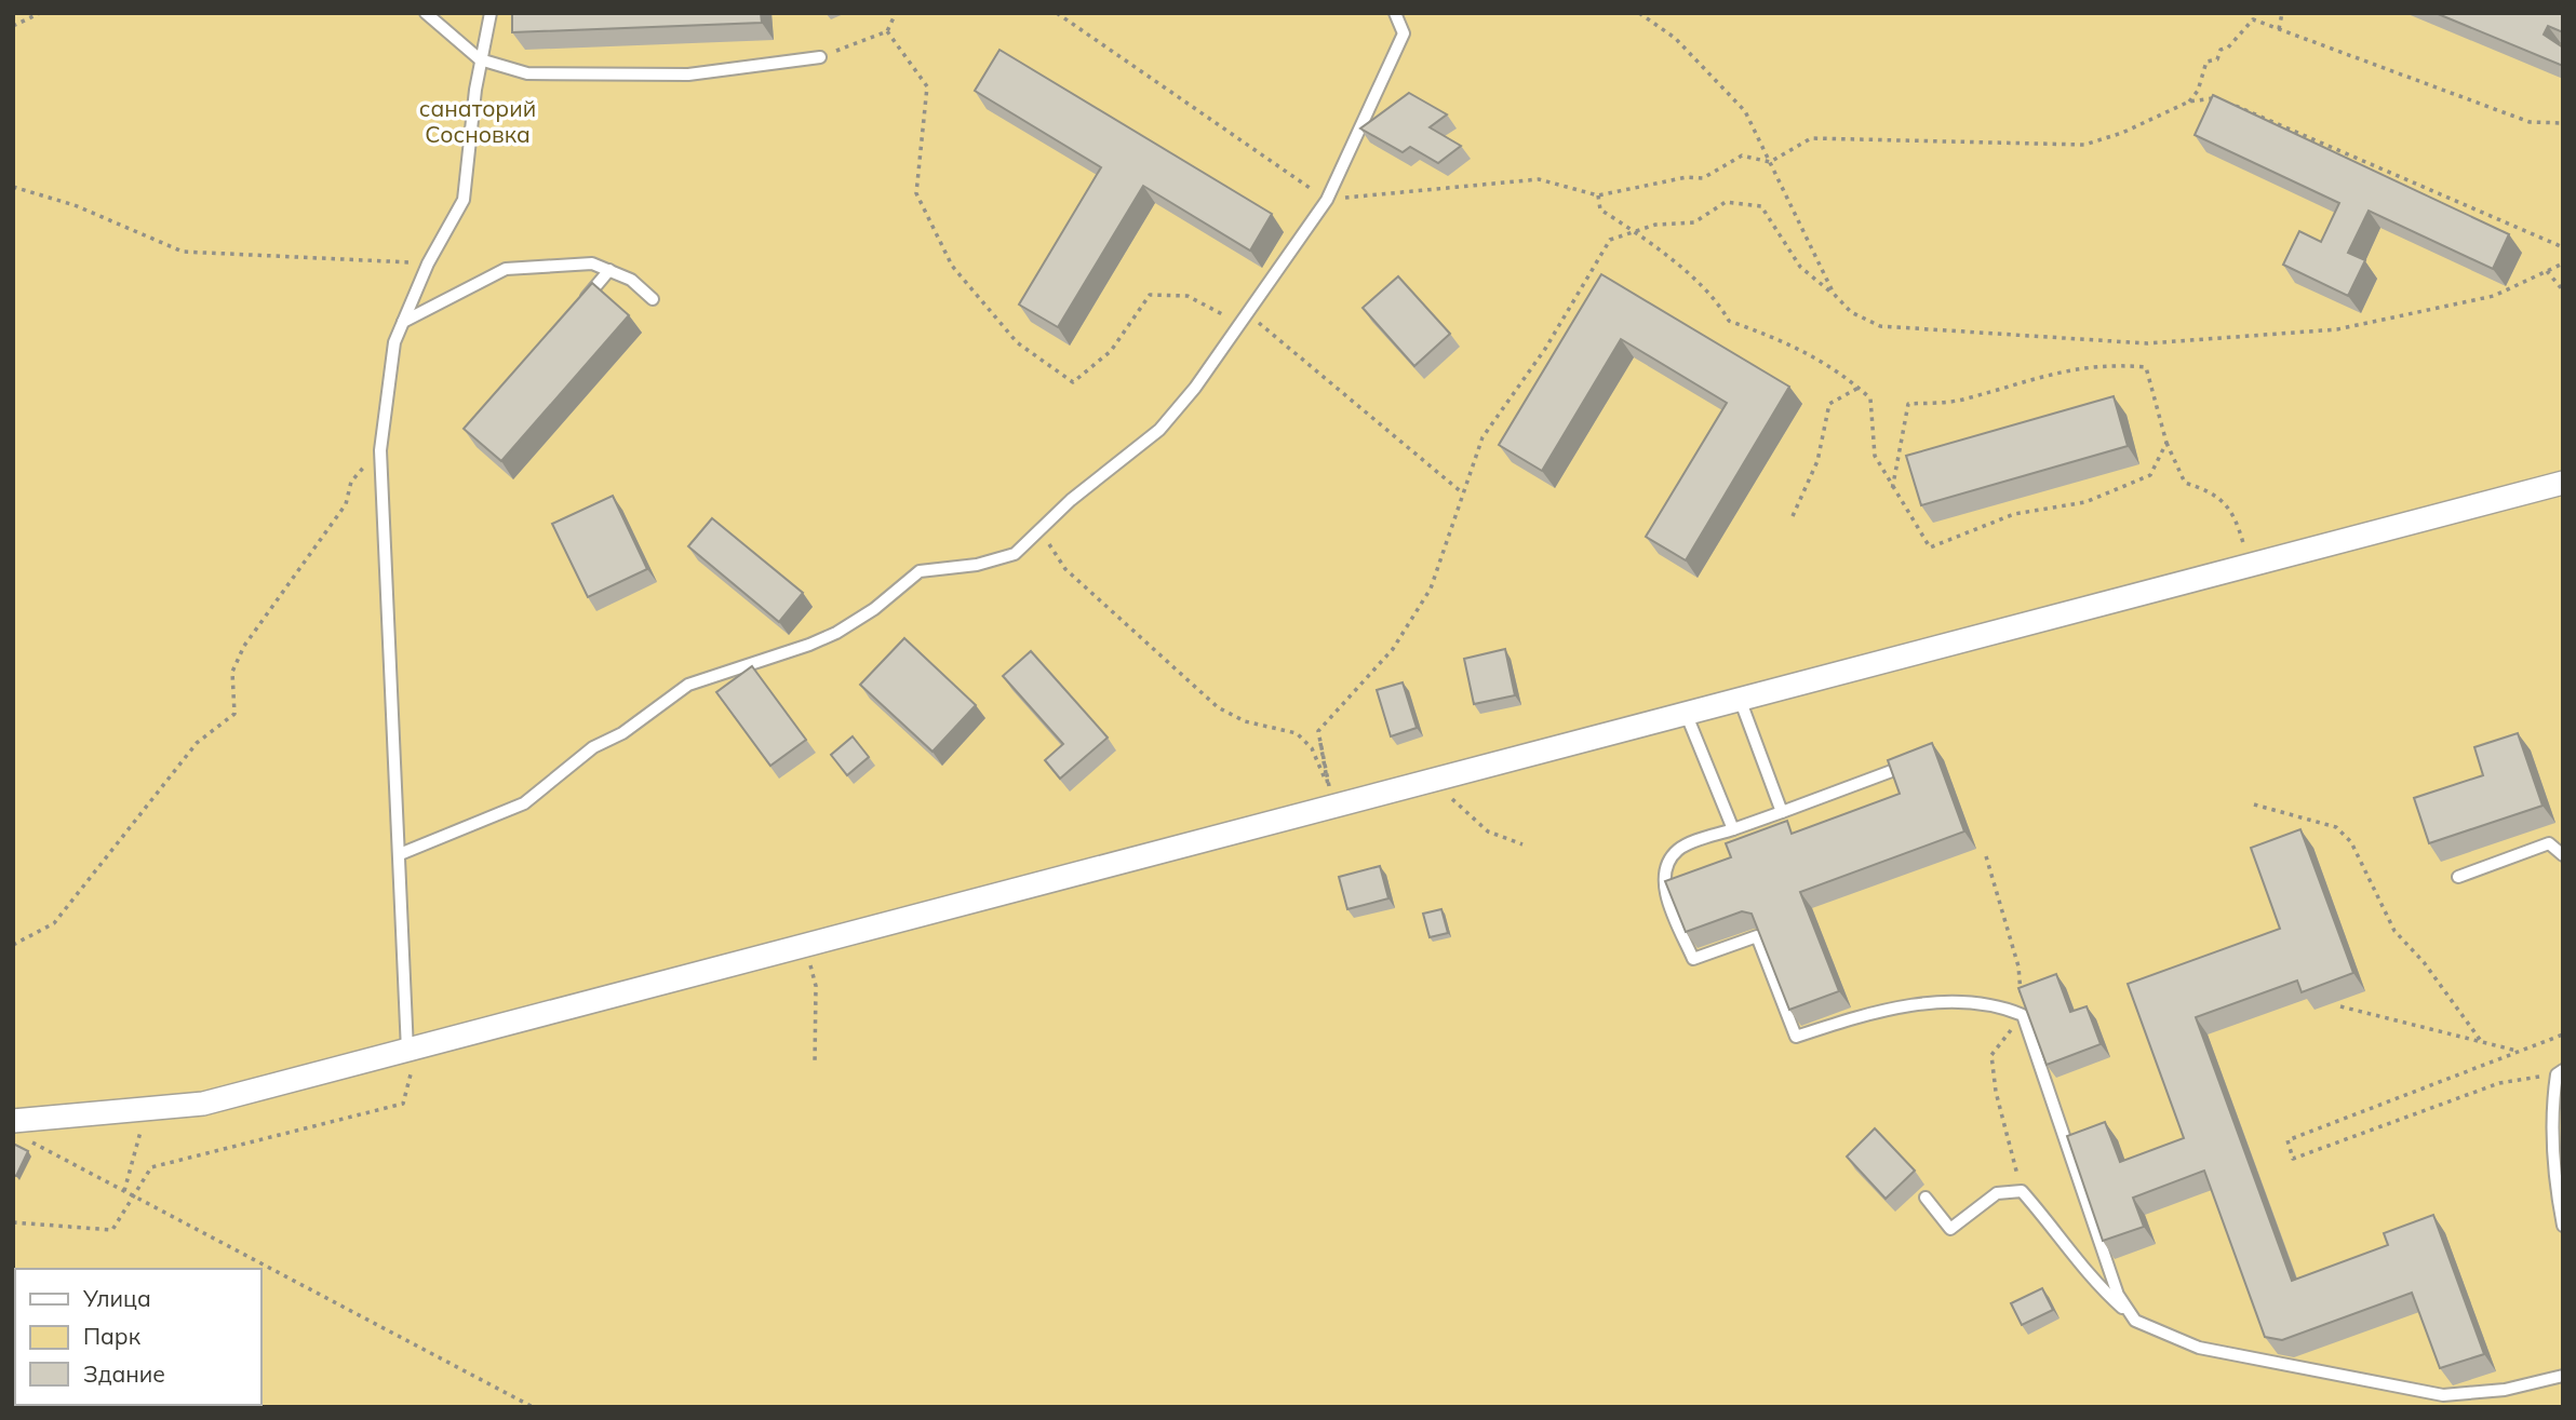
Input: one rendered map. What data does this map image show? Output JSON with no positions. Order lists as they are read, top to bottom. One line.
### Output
{"parks":["санаторий Сосновка"],"legend":["Улица","Парк","Здание"]}
